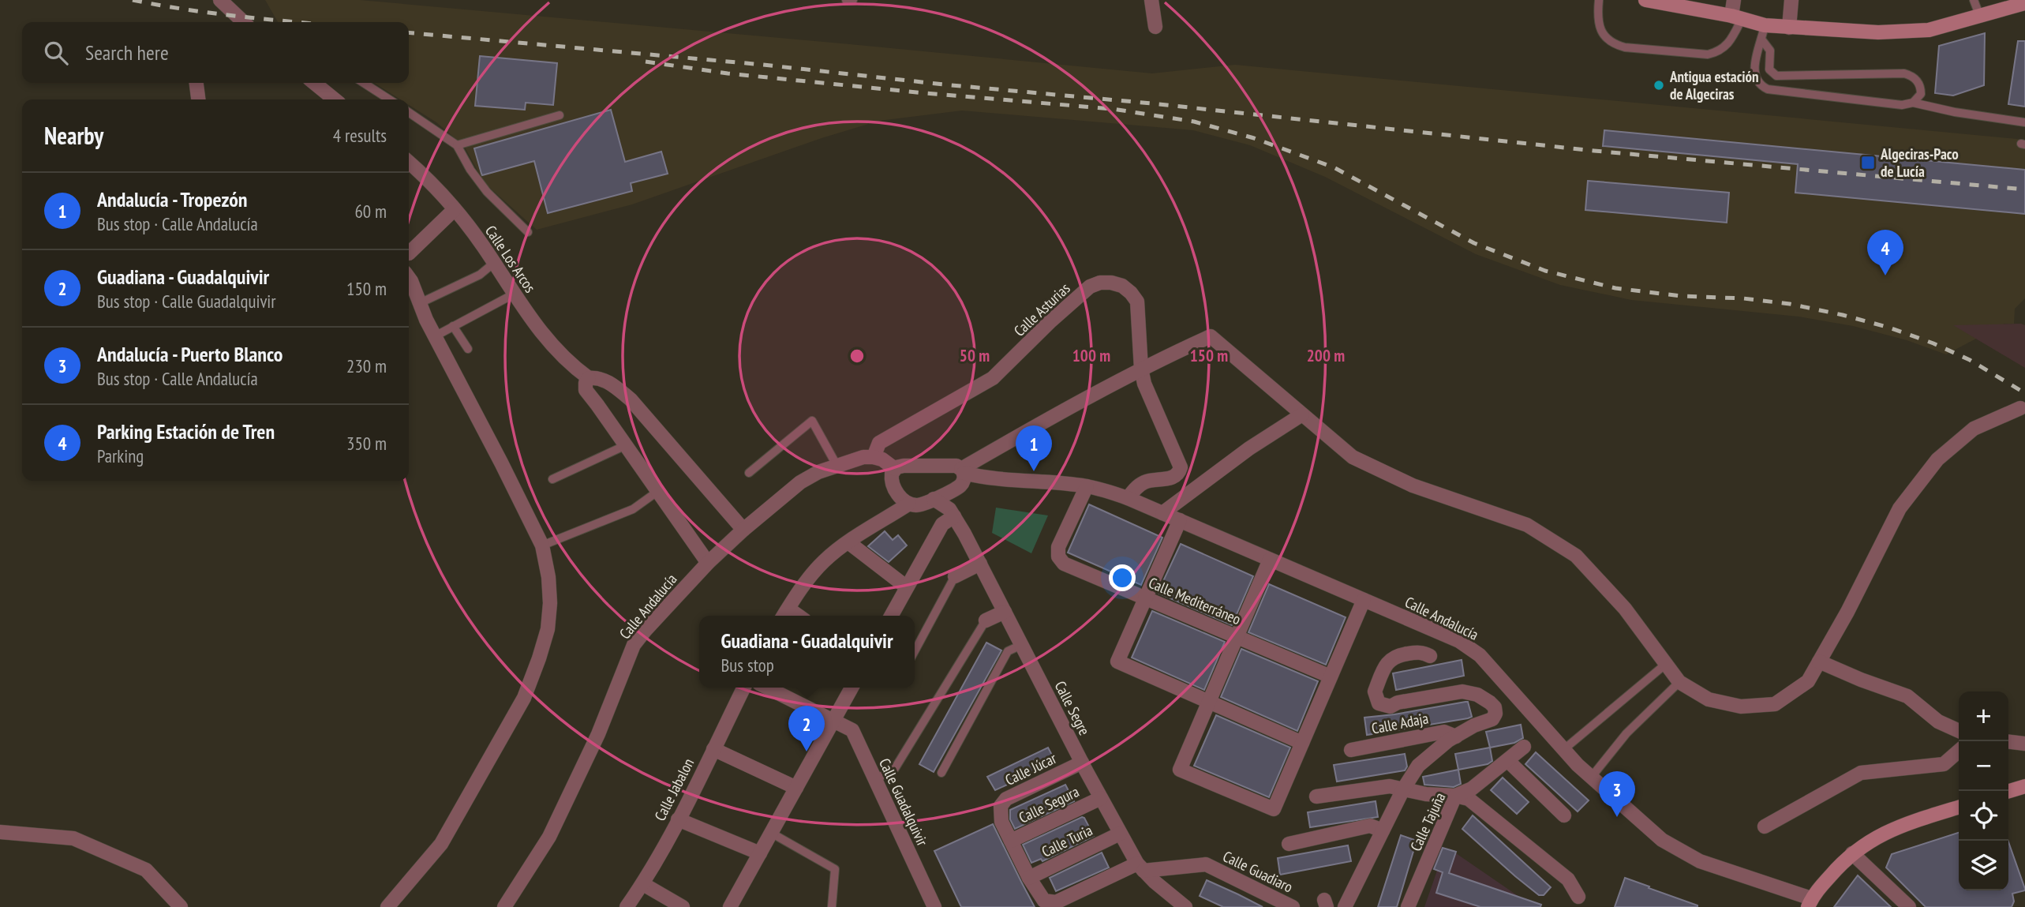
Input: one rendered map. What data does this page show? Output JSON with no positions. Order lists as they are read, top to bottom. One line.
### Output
{"streets":{"street":["Calle Los Arcos","Calle Asturias","Calle Mediterráneo","Calle Andalucía","Calle Segre","Calle Adaja","Calle Júcar","Calle Jabalon","Calle Guadalquivir","Calle Segura","Calle Tajuña","Calle Turia","Calle Guadiaro"]},"crossings":[["Calle Los Arcos","Calle Andalucía"],["Calle Asturias","Calle Andalucía"],["Calle Mediterráneo","Calle Andalucía"],["Calle Segre","Calle Júcar"],["Calle Segre","Calle Segura"],["Calle Segre","Calle Turia"],["Calle Segre","Calle Guadiaro"],["Calle Júcar","Calle Segura"],["Calle Júcar","Calle Guadiaro"],["Calle Segura","Calle Guadiaro"],["Calle Turia","Calle Guadiaro"]],"places":{"other":["Antigua estación de Algeciras"],"transit":["Algeciras-Paco de Lucía"]},"page":{"search":"Search here","heading":["Nearby","4 results"],"list":[{"mark":"1","name":"Andalucía - Tropezón","note":"Bus stop · Calle Andalucía","value":"60 m"},{"mark":"2","name":"Guadiana - Guadalquivir","note":"Bus stop · Calle Guadalquivir","value":"150 m"},{"mark":"3","name":"Andalucía - Puerto Blanco","note":"Bus stop · Calle Andalucía","value":"230 m"},{"mark":"4","name":"Parking Estación de Tren","note":"Parking","value":"350 m"}],"pins":["4","1","2","3"],"popup":["Guadiana - Guadalquivir","Bus stop"],"map_buttons":["+","−"]},"rings":["50 m","100 m","150 m","200 m"]}
